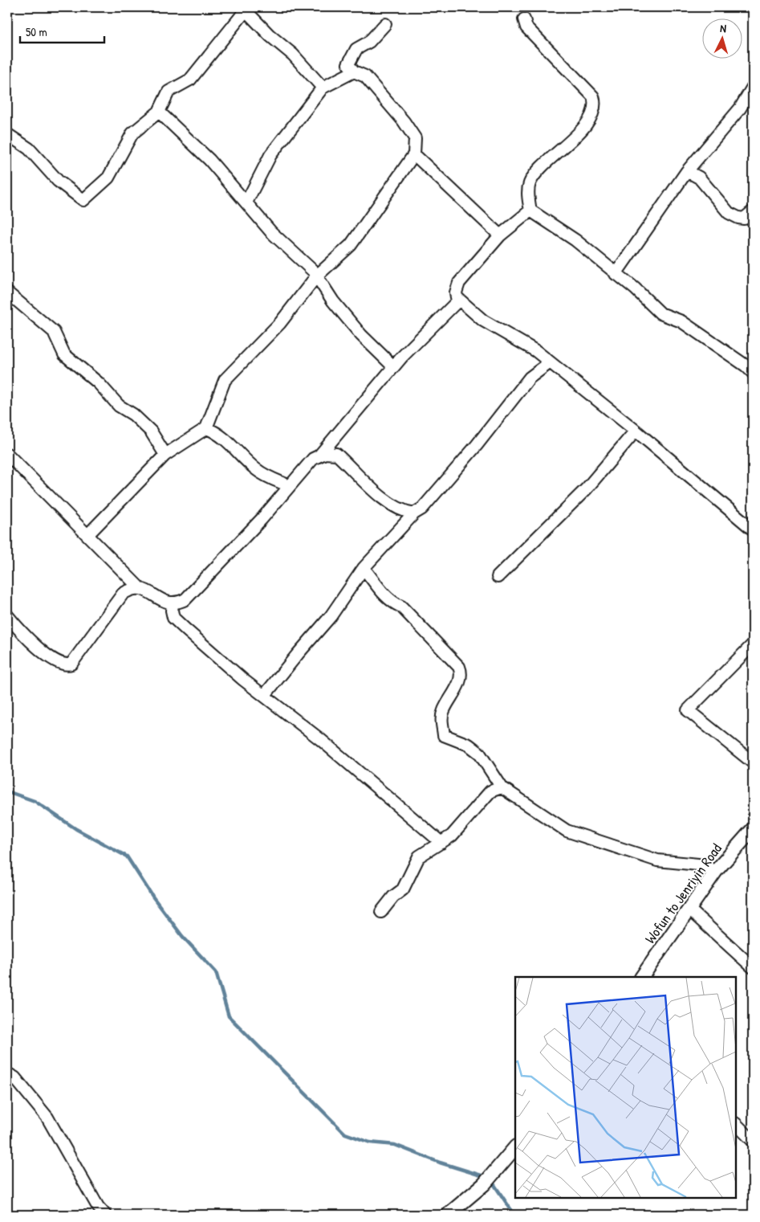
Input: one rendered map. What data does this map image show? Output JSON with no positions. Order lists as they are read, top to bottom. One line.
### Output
{"streets":{"street":["Wofun to Jenriyin Road"]},"scale_bar":"50 m","north":"top"}
